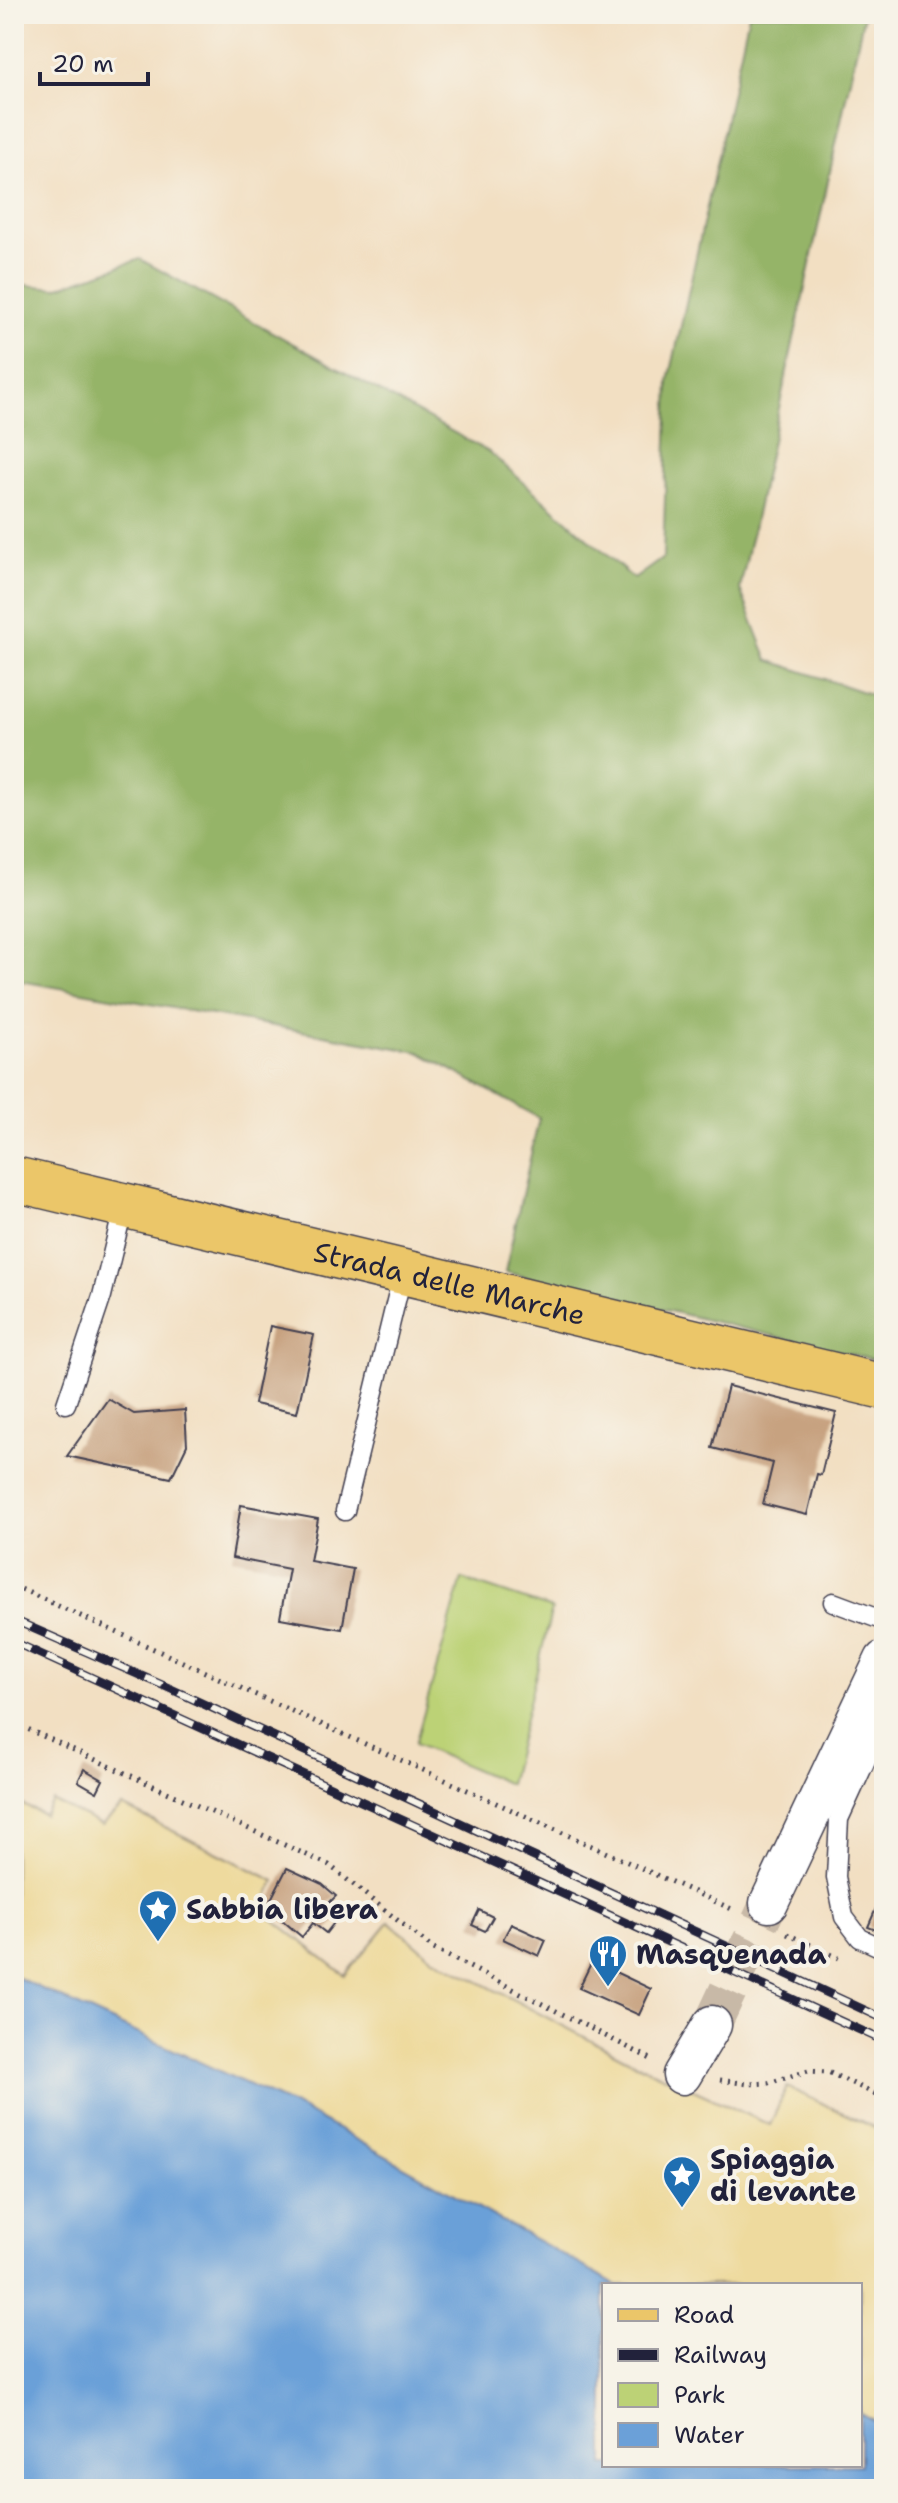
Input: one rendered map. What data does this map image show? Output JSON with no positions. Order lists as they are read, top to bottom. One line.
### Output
{"streets":{"main road":["Strada delle Marche"]},"places":{"place":["Sabbia libera","Spiaggia di levante"],"restaurant":["Masquenada"]},"legend":["Road","Railway","Park","Water"],"scale_bar":"20 m"}
